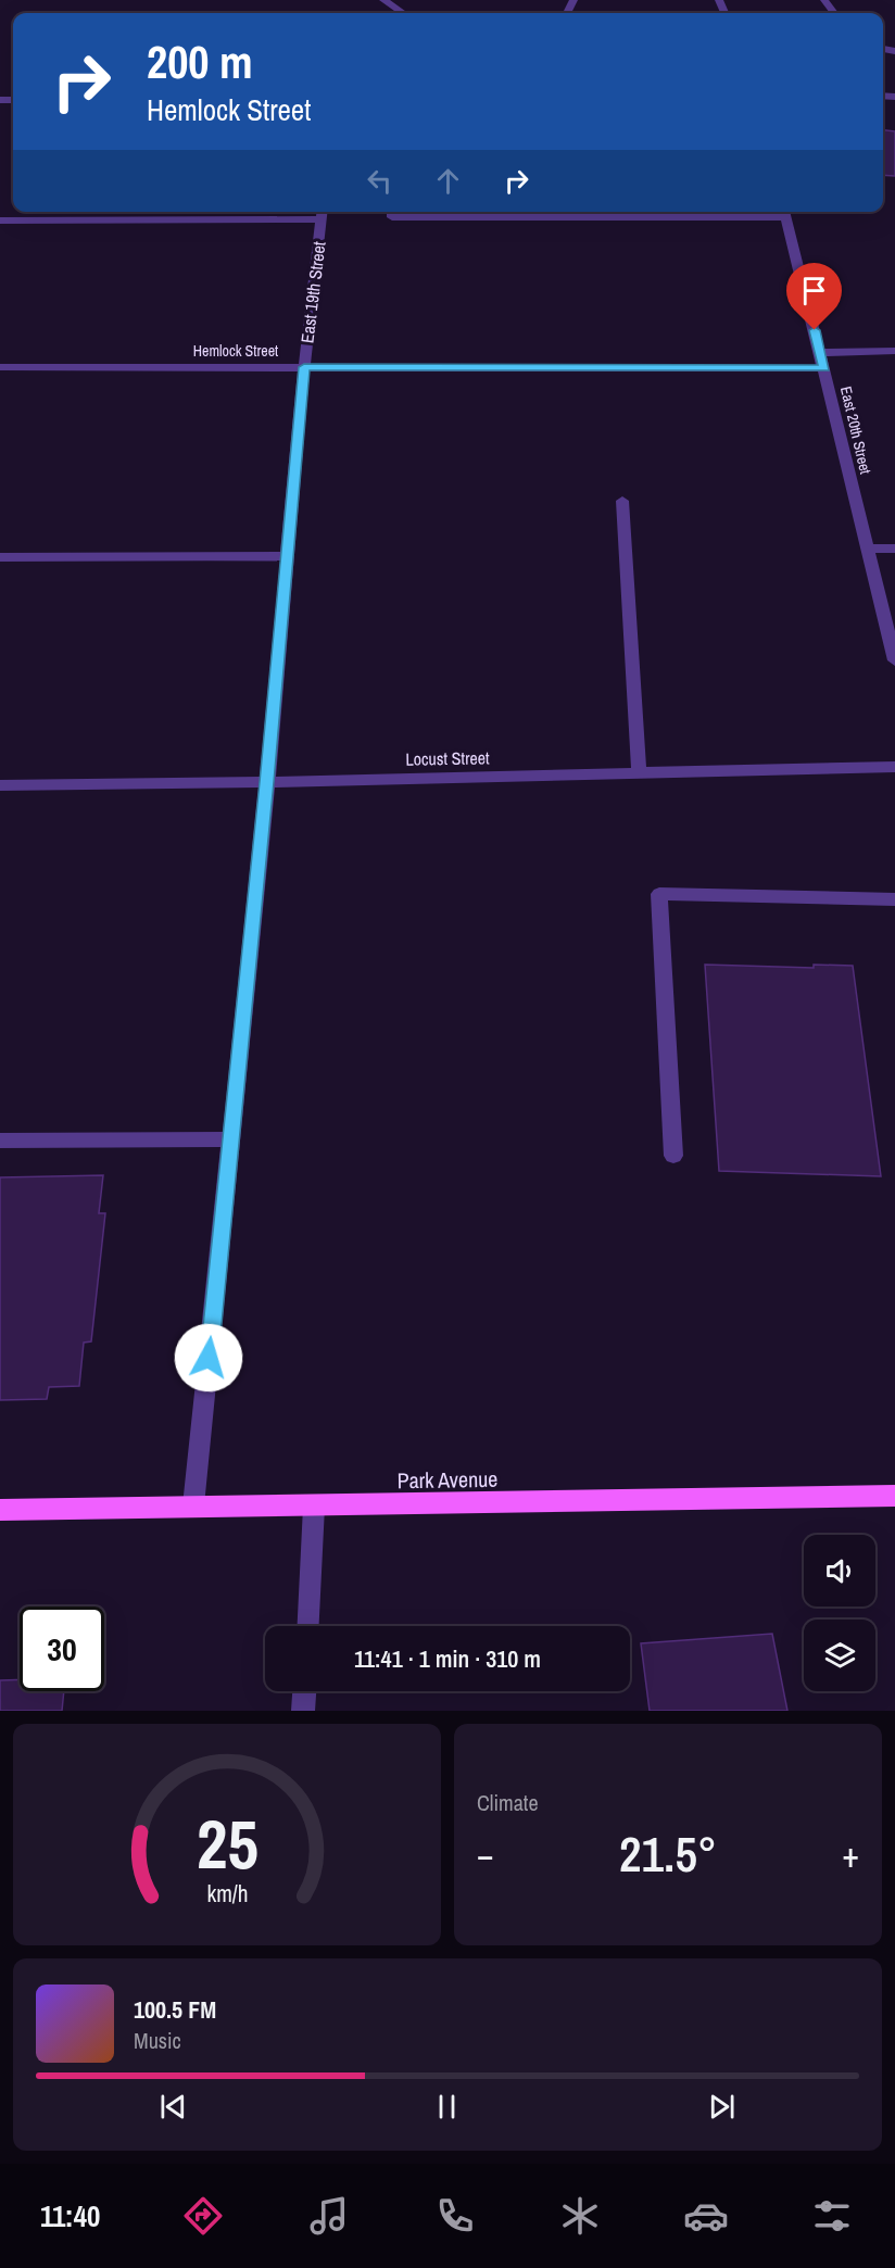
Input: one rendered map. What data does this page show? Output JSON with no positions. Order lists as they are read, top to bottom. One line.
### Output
{"streets":{"main road":["Park Avenue"],"street":["East 19th Street","Hemlock Street","East 20th Street","Locust Street"]},"crossings":[["East 19th Street","Hemlock Street"],["East 19th Street","Locust Street"],["East 19th Street","Park Avenue"],["Hemlock Street","East 20th Street"]],"page":{"turn":["200 m","Hemlock Street"],"limit":"30","trip":"11:41 · 1 min · 310 m","tile":"Climate","heat":["−","21.5°","+"],"song":["100.5 FM","Music"],"tabs":"11:40","gauge":["25","km/h"]}}
